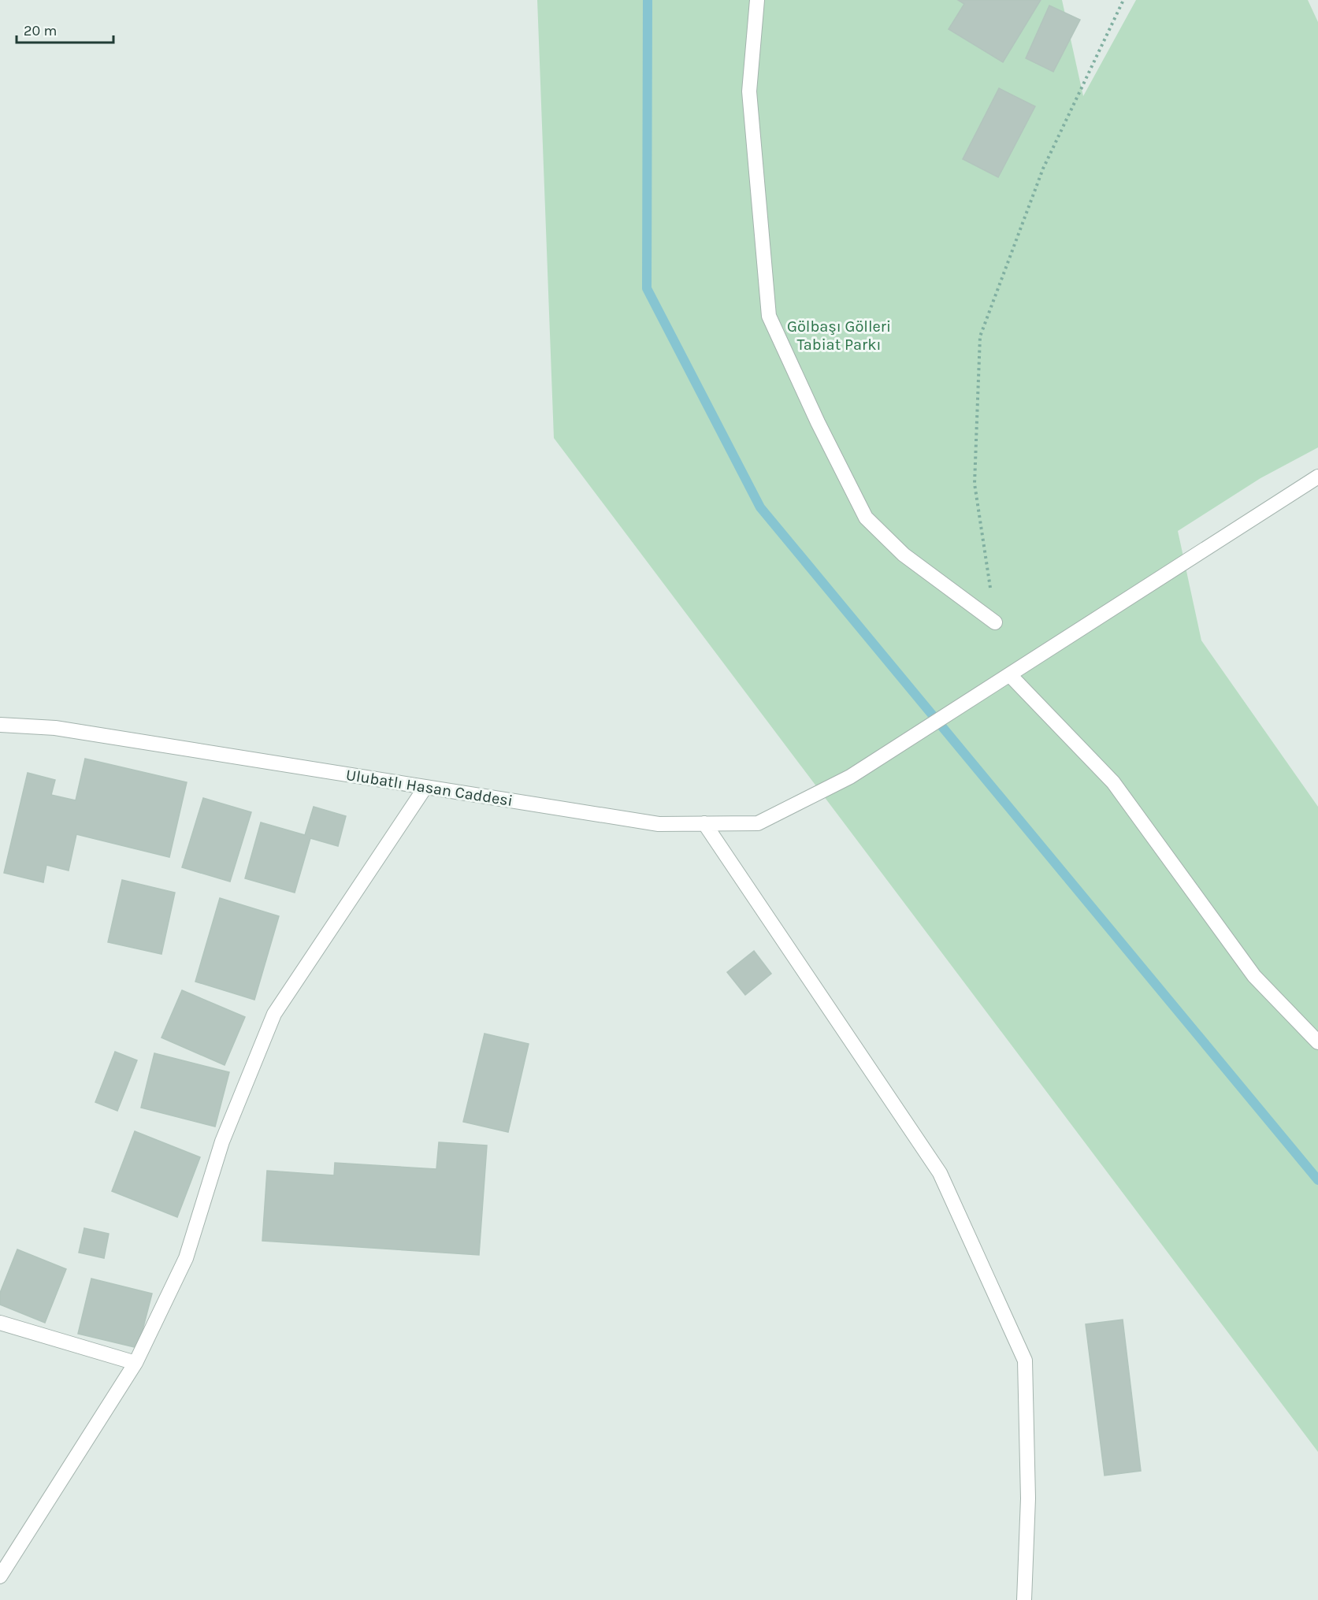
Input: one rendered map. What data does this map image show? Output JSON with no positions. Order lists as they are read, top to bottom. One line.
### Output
{"streets":{"street":["Ulubatlı Hasan Caddesi"]},"parks":["Gölbaşı Gölleri Tabiat Parkı"],"scale_bar":"20 m"}
